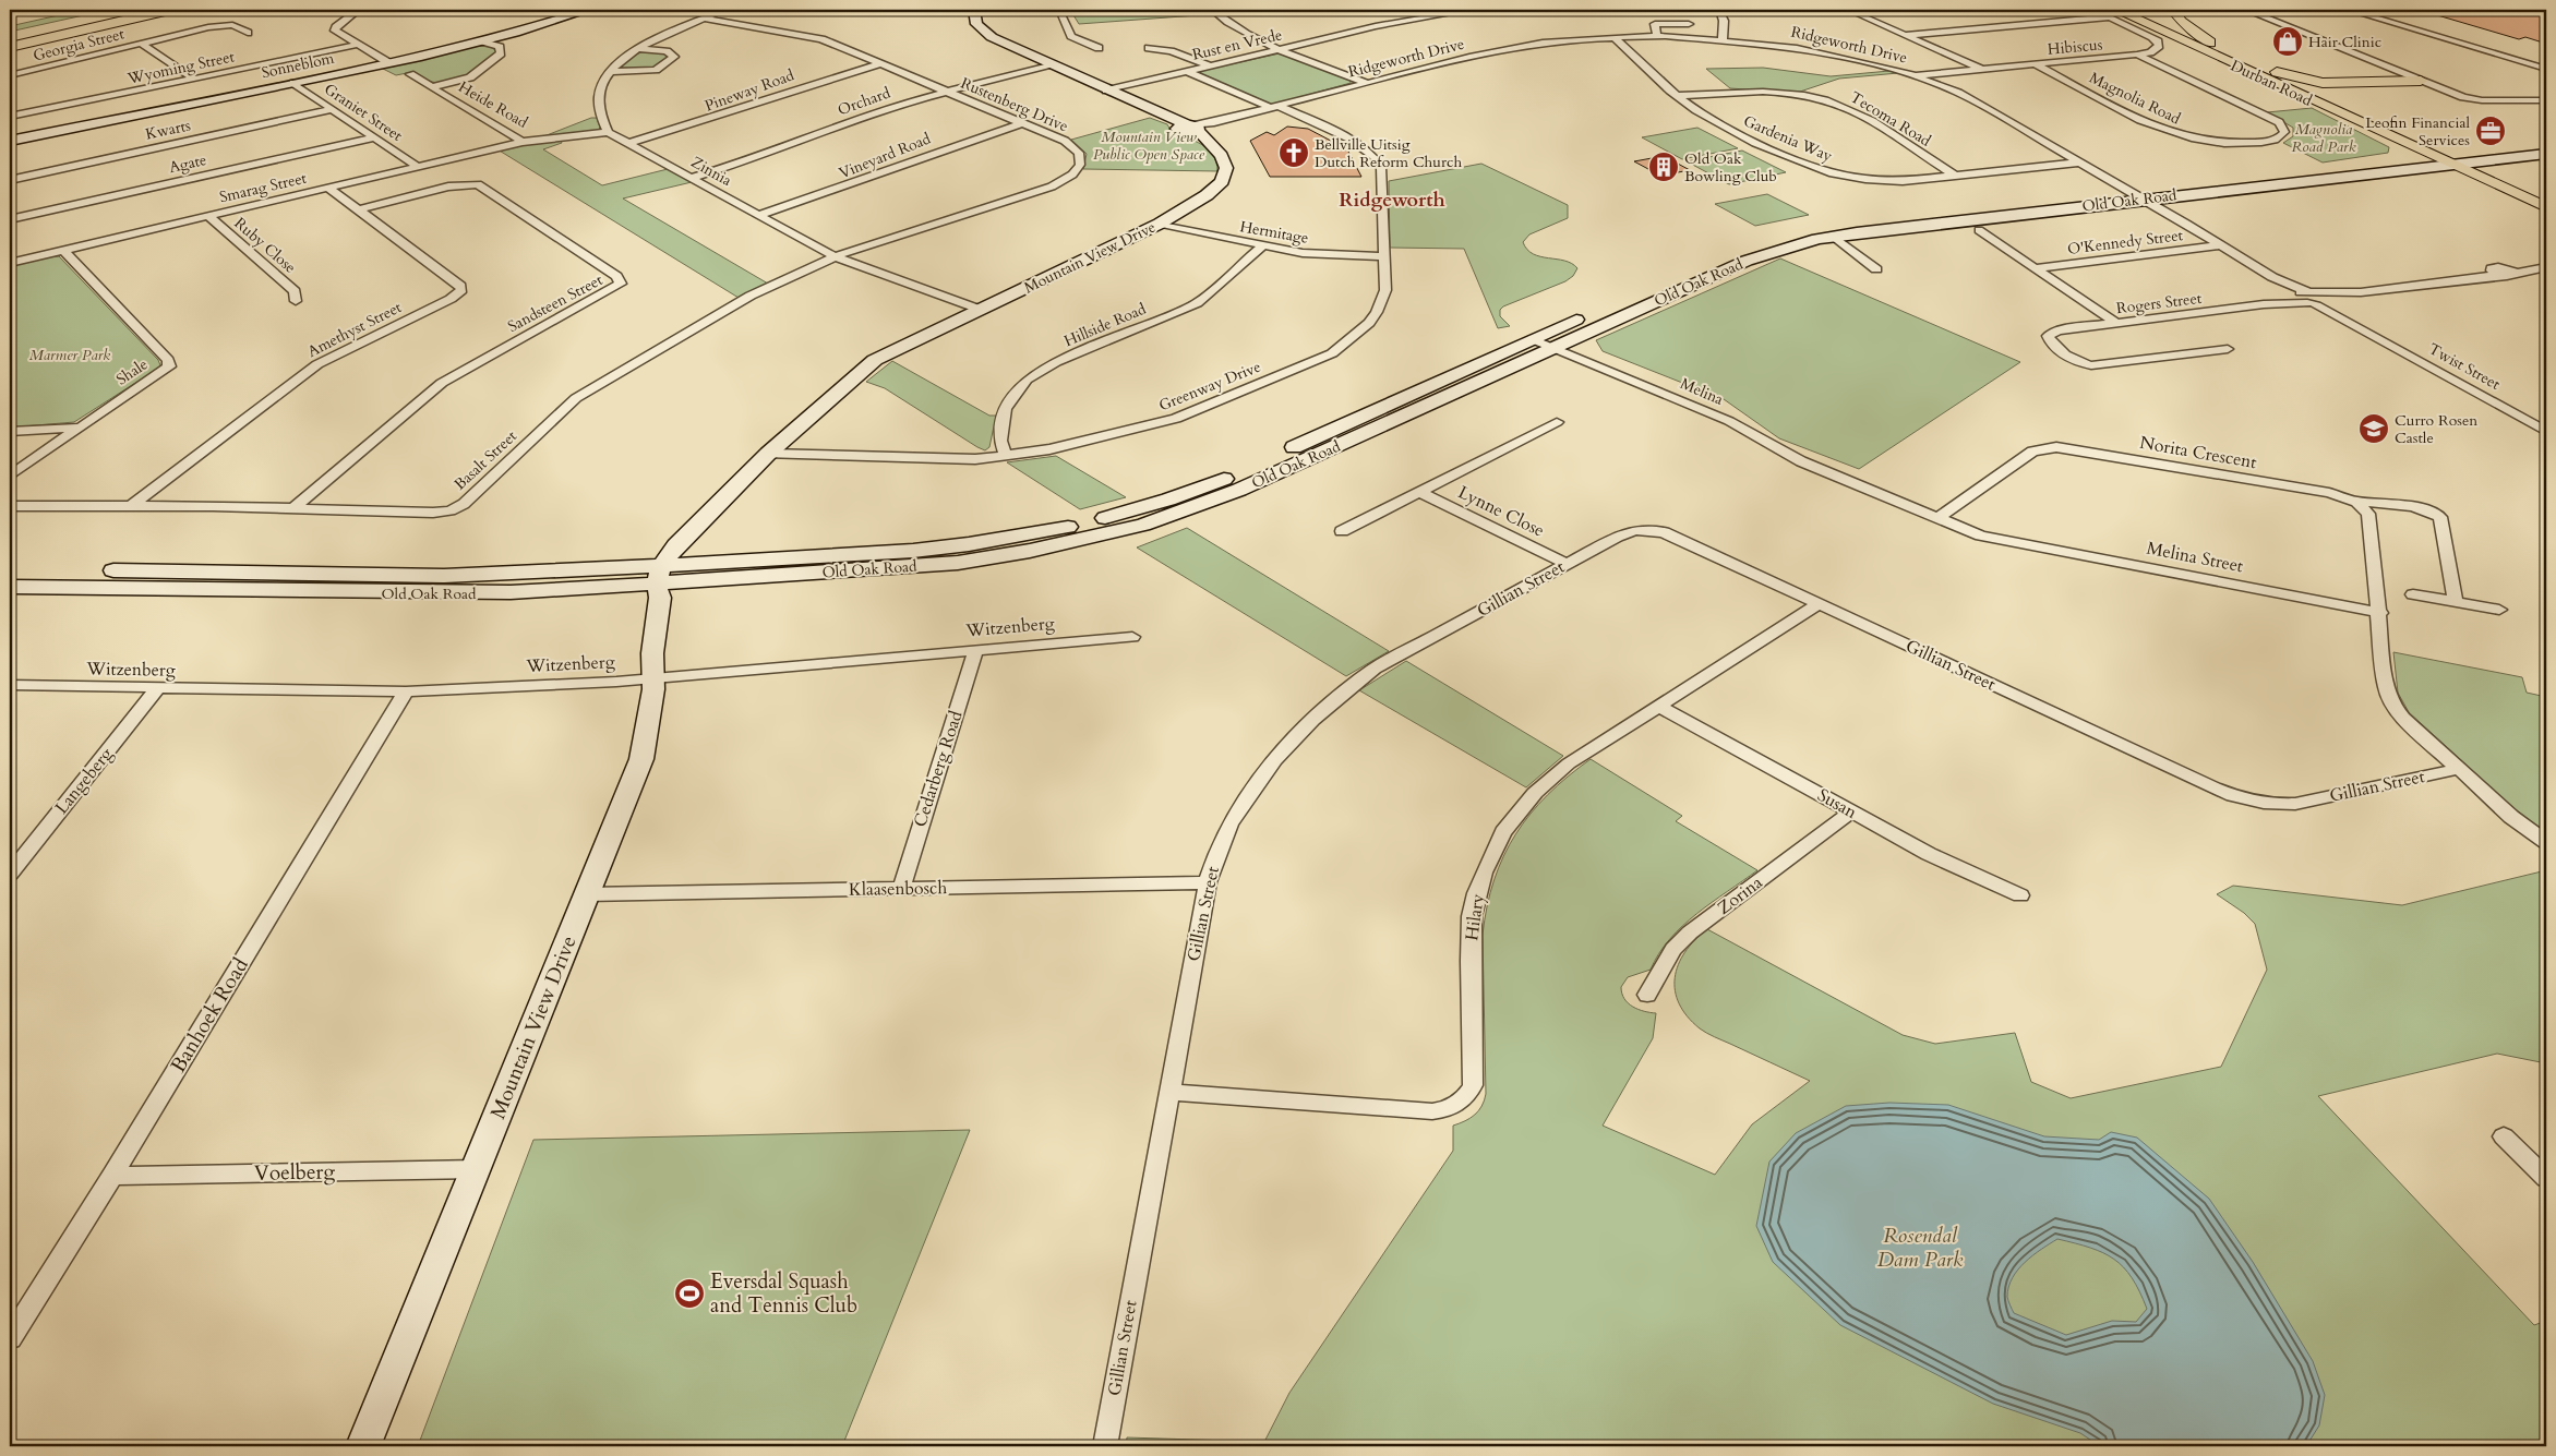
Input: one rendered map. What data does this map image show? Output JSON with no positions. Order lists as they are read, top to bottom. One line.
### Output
{"streets":{"main road":["Sonneblom","Durban Road","Old Oak Road","Mountain View Drive"],"street":["Georgia Street","Rust en Vrede","Ridgeworth Drive","Hibiscus","Wyoming Street","Pineway Road","Magnolia Road","Orchard","Heide Road","Rustenberg Drive","Graniet Street","Tecoma Road","Kwarts","Gardenia Way","Vineyard Road","Agate","Zinnia","Smarag Street","Hermitage","O'Kennedy Street","Ruby Close","Sandsteen Street","Rogers Street","Hillside Road","Amethyst Street","Twist Street","Shale","Greenway Drive","Melina","Norita Crescent","Basalt Street","Lynne Close","Melina Street","Gillian Street","Witzenberg","Cedarberg Road","Langeberg","Susan","Klaasenbosch","Zorina","Hilary","Banhoek Road","Voelberg"]},"crossings":[["Rust en Vrede","Mountain View Drive"],["Rust en Vrede","Greenway Drive"],["Ridgeworth Drive","Hibiscus"],["Ridgeworth Drive","Gardenia Way"],["Ridgeworth Drive","Old Oak Road"],["Ridgeworth Drive","Mountain View Drive"],["Ridgeworth Drive","Twist Street"],["Ridgeworth Drive","Greenway Drive"],["Hibiscus","Durban Road"],["Hibiscus","Magnolia Road"],["Sonneblom","Heide Road"],["Sonneblom","Graniet Street"],["Durban Road","Old Oak Road"],["Pineway Road","Rustenberg Drive"],["Pineway Road","Zinnia"],["Orchard","Rustenberg Drive"],["Orchard","Zinnia"],["Orchard","Mountain View Drive"],["Heide Road","Zinnia"],["Heide Road","Smarag Street"],["Rustenberg Drive","Vineyard Road"],["Rustenberg Drive","Zinnia"],["Rustenberg Drive","Basalt Street"],["Graniet Street","Kwarts"],["Graniet Street","Agate"],["Graniet Street","Smarag Street"],["Tecoma Road","Gardenia Way"],["Vineyard Road","Zinnia"],["Zinnia","Mountain View Drive"],["Zinnia","Basalt Street"],["Smarag Street","Ruby Close"],["Smarag Street","Amethyst Street"],["Smarag Street","Shale"],["Old Oak Road","Mountain View Drive"],["Old Oak Road","Twist Street"],["Old Oak Road","Melina"],["Hermitage","Mountain View Drive"],["Hermitage","Hillside Road"],["Hermitage","Greenway Drive"],["O'Kennedy Street","Twist Street"],["Mountain View Drive","Greenway Drive"],["Mountain View Drive","Witzenberg"],["Mountain View Drive","Klaasenbosch"],["Mountain View Drive","Voelberg"],["Sandsteen Street","Amethyst Street"],["Sandsteen Street","Basalt Street"],["Rogers Street","Twist Street"],["Hillside Road","Greenway Drive"],["Amethyst Street","Basalt Street"],["Melina","Melina Street"],["Norita Crescent","Melina Street"],["Lynne Close","Gillian Street"],["Gillian Street","Klaasenbosch"],["Gillian Street","Hilary"],["Witzenberg","Cedarberg Road"],["Witzenberg","Langeberg"],["Witzenberg","Banhoek Road"],["Cedarberg Road","Klaasenbosch"],["Susan","Zorina"],["Susan","Hilary"],["Banhoek Road","Voelberg"]],"districts":["Ridgeworth"],"parks":["Magnolia Road Park","Mountain View Public Open Space","Marmer Park","Rosendal Dam Park"],"places":{"shop":["Hair Clinic"],"office":["Leofin Financial Services"],"church":["Bellville Uitsig Dutch Reform Church"],"building":["Old Oak Bowling Club"],"school or university":["Curro Rosen Castle"],"sports":["Eversdal Squash and Tennis Club"]}}
